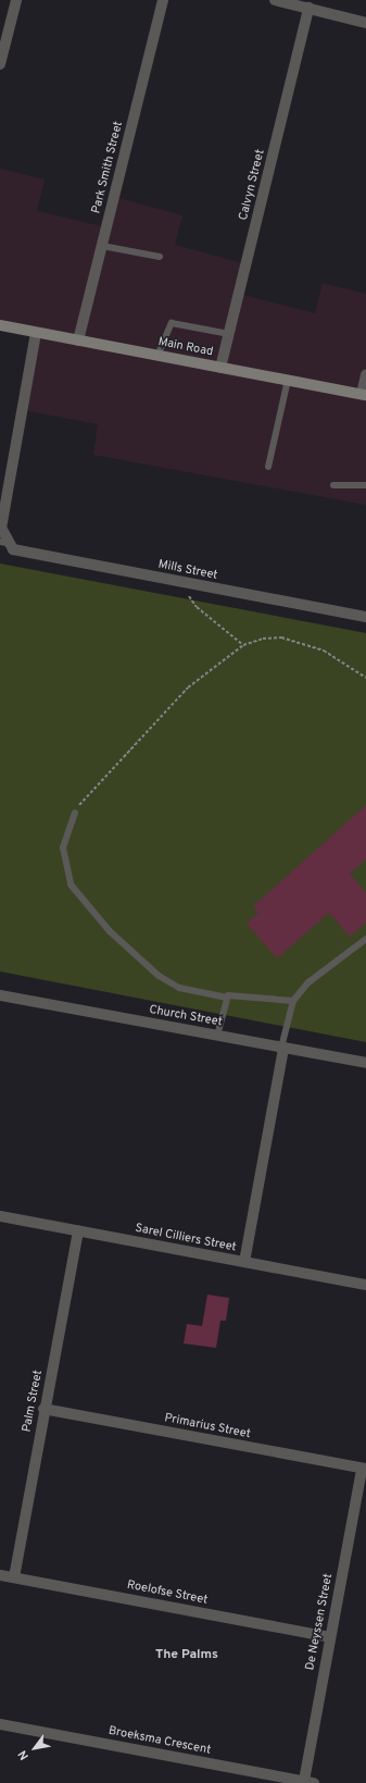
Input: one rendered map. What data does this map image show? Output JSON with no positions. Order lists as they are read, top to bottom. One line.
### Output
{"streets":{"main road":["Main Road"],"street":["Park Smith Street","Calvyn Street","Mills Street","Church Street","Sarel Cilliers Street","Palm Street","Primarius Street","Roelofse Street","De Neyssen Street","Broeksma Crescent"]},"crossings":[["Park Smith Street","Main Road"],["Calvyn Street","Main Road"],["Sarel Cilliers Street","Palm Street"],["Palm Street","Primarius Street"],["Palm Street","Roelofse Street"],["Primarius Street","De Neyssen Street"],["Roelofse Street","De Neyssen Street"],["De Neyssen Street","Broeksma Crescent"]],"districts":["The Palms"],"north":"bottom left"}
